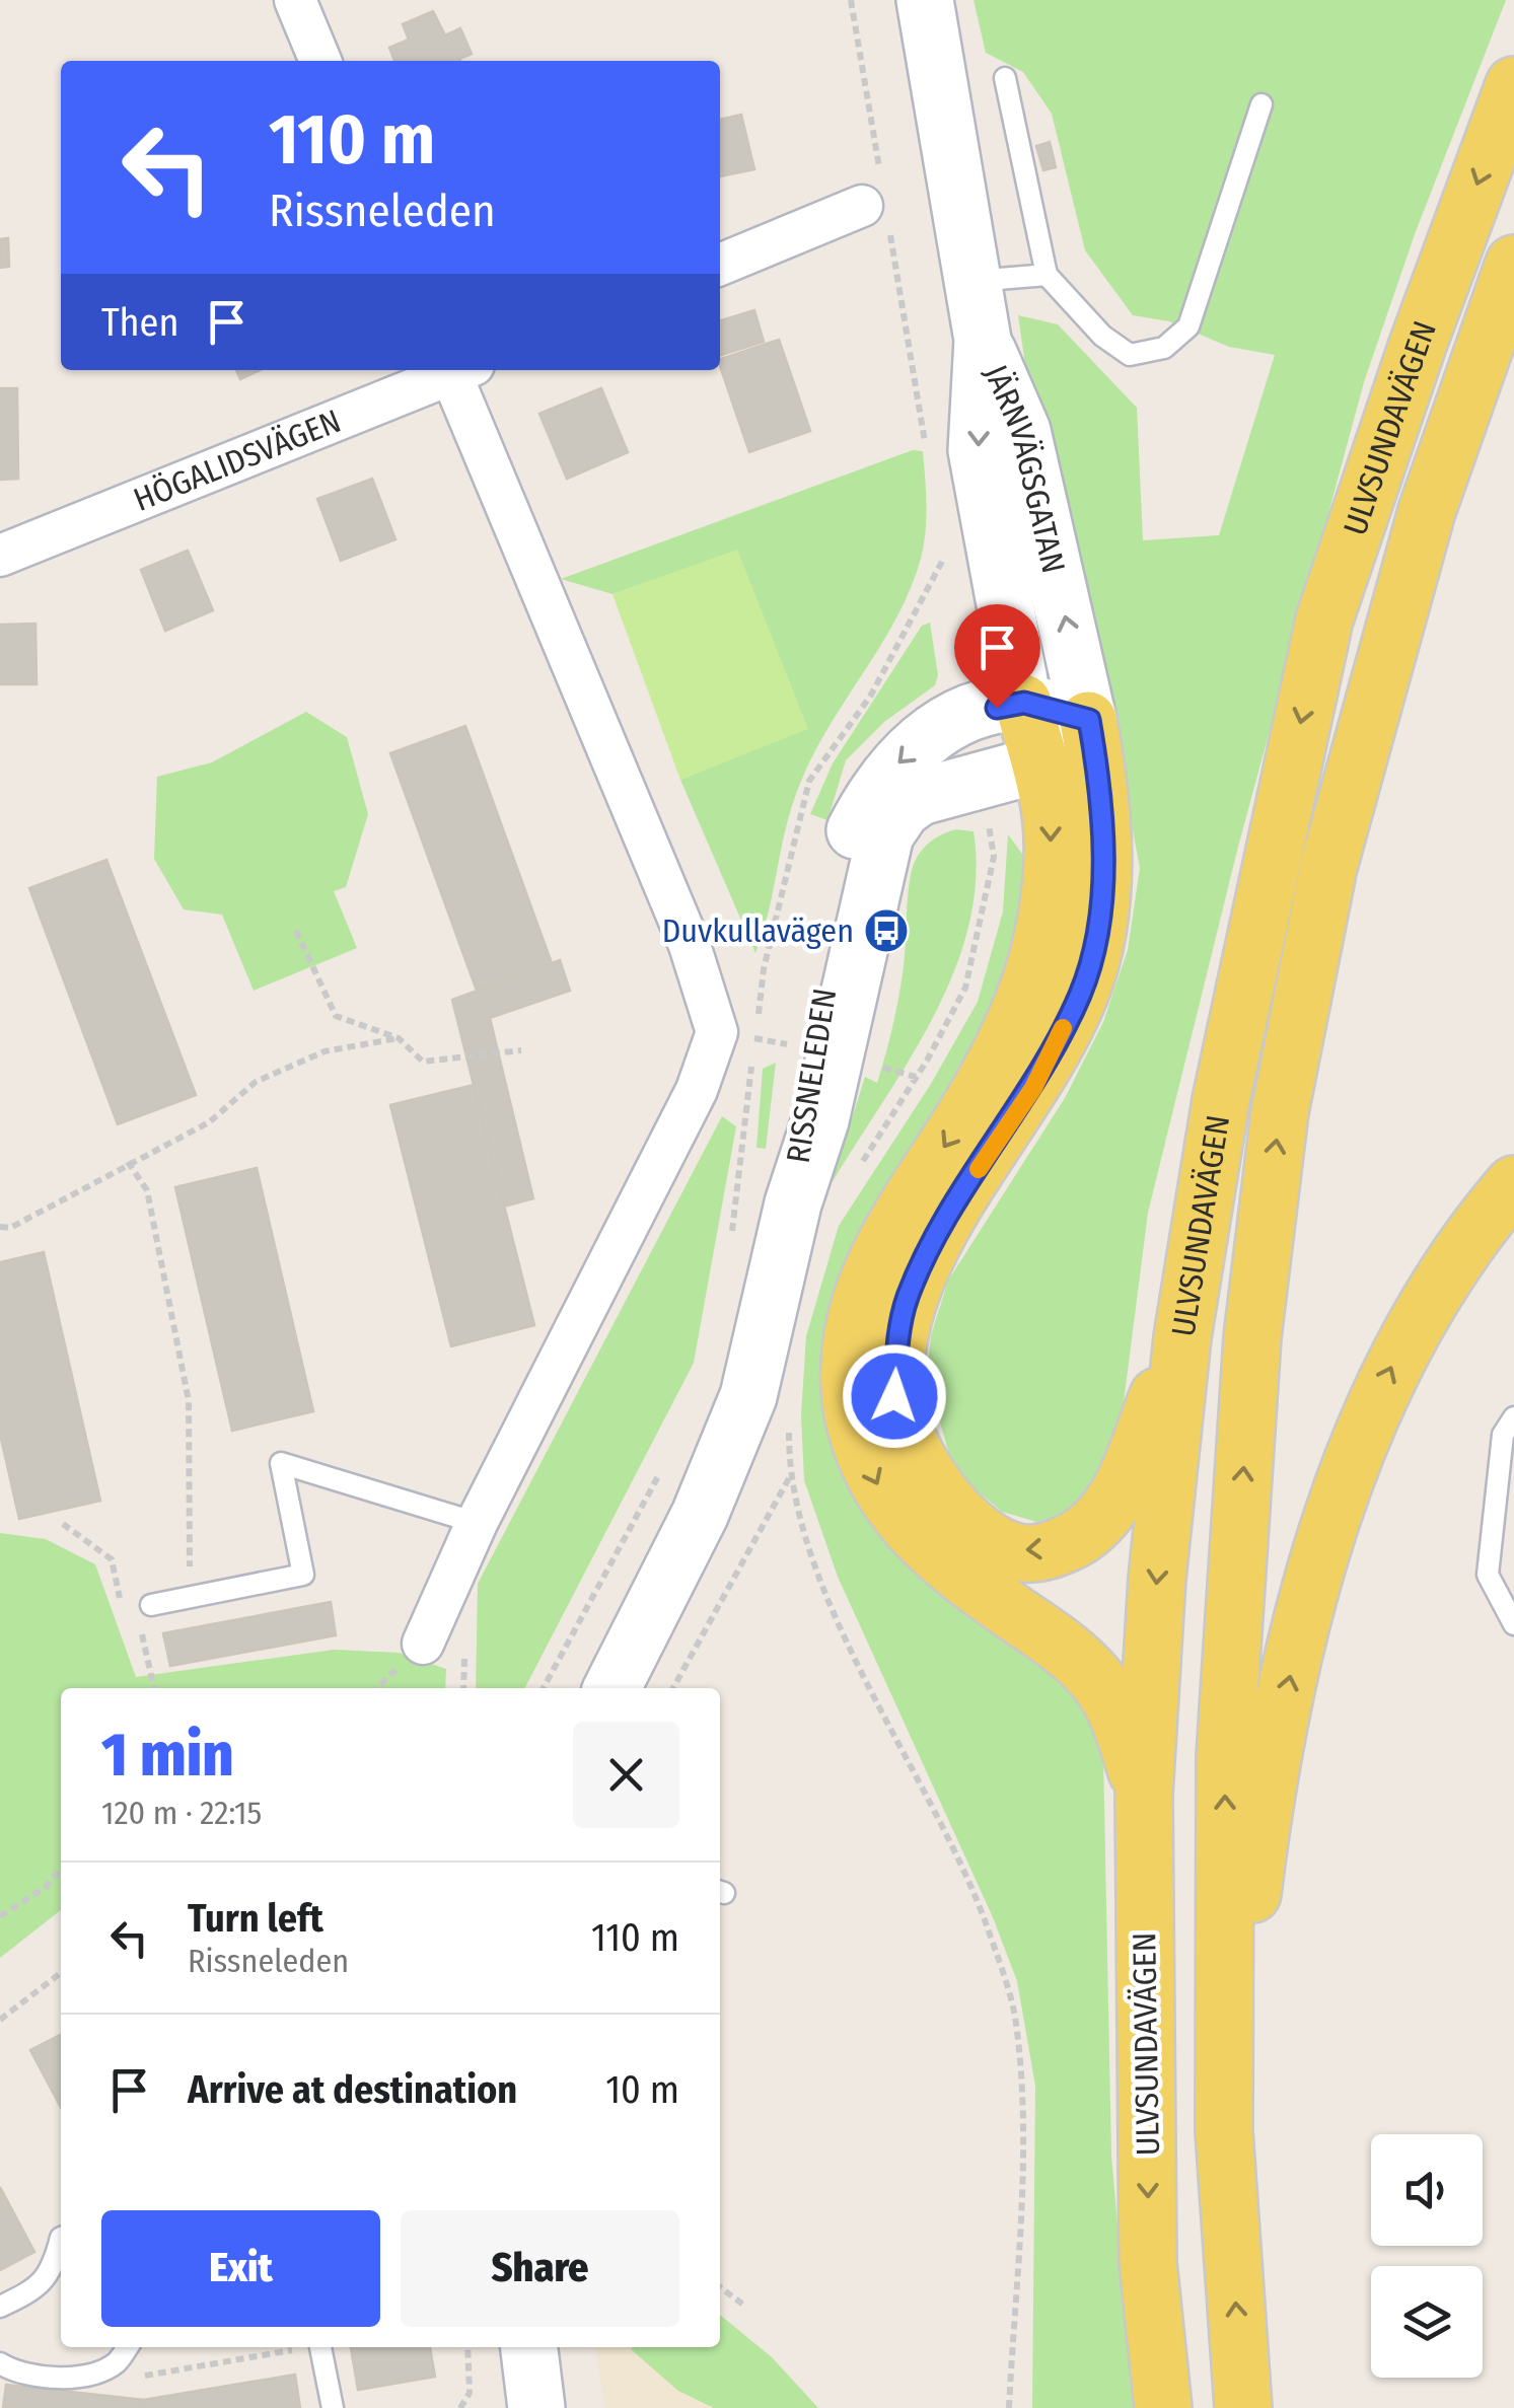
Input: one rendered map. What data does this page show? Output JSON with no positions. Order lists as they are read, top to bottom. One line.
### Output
{"streets":{"main road":["ULVSUNDAVÄGEN"],"street":["HÖGALIDSVÄGEN","JÄRNVÄGSGATAN","RISSNELEDEN"]},"crossings":[["JÄRNVÄGSGATAN","RISSNELEDEN"]],"places":{"bus stop":["Duvkullavägen"]},"page":{"turn":["110 m","Rissneleden"],"then":"Then","heading":["1 min","120 m · 22:15"],"list":[{"name":"Turn left","note":"Rissneleden","value":"110 m"},{"name":"Arrive at destination","value":"10 m"}],"buttons":["Exit","Share"]}}
